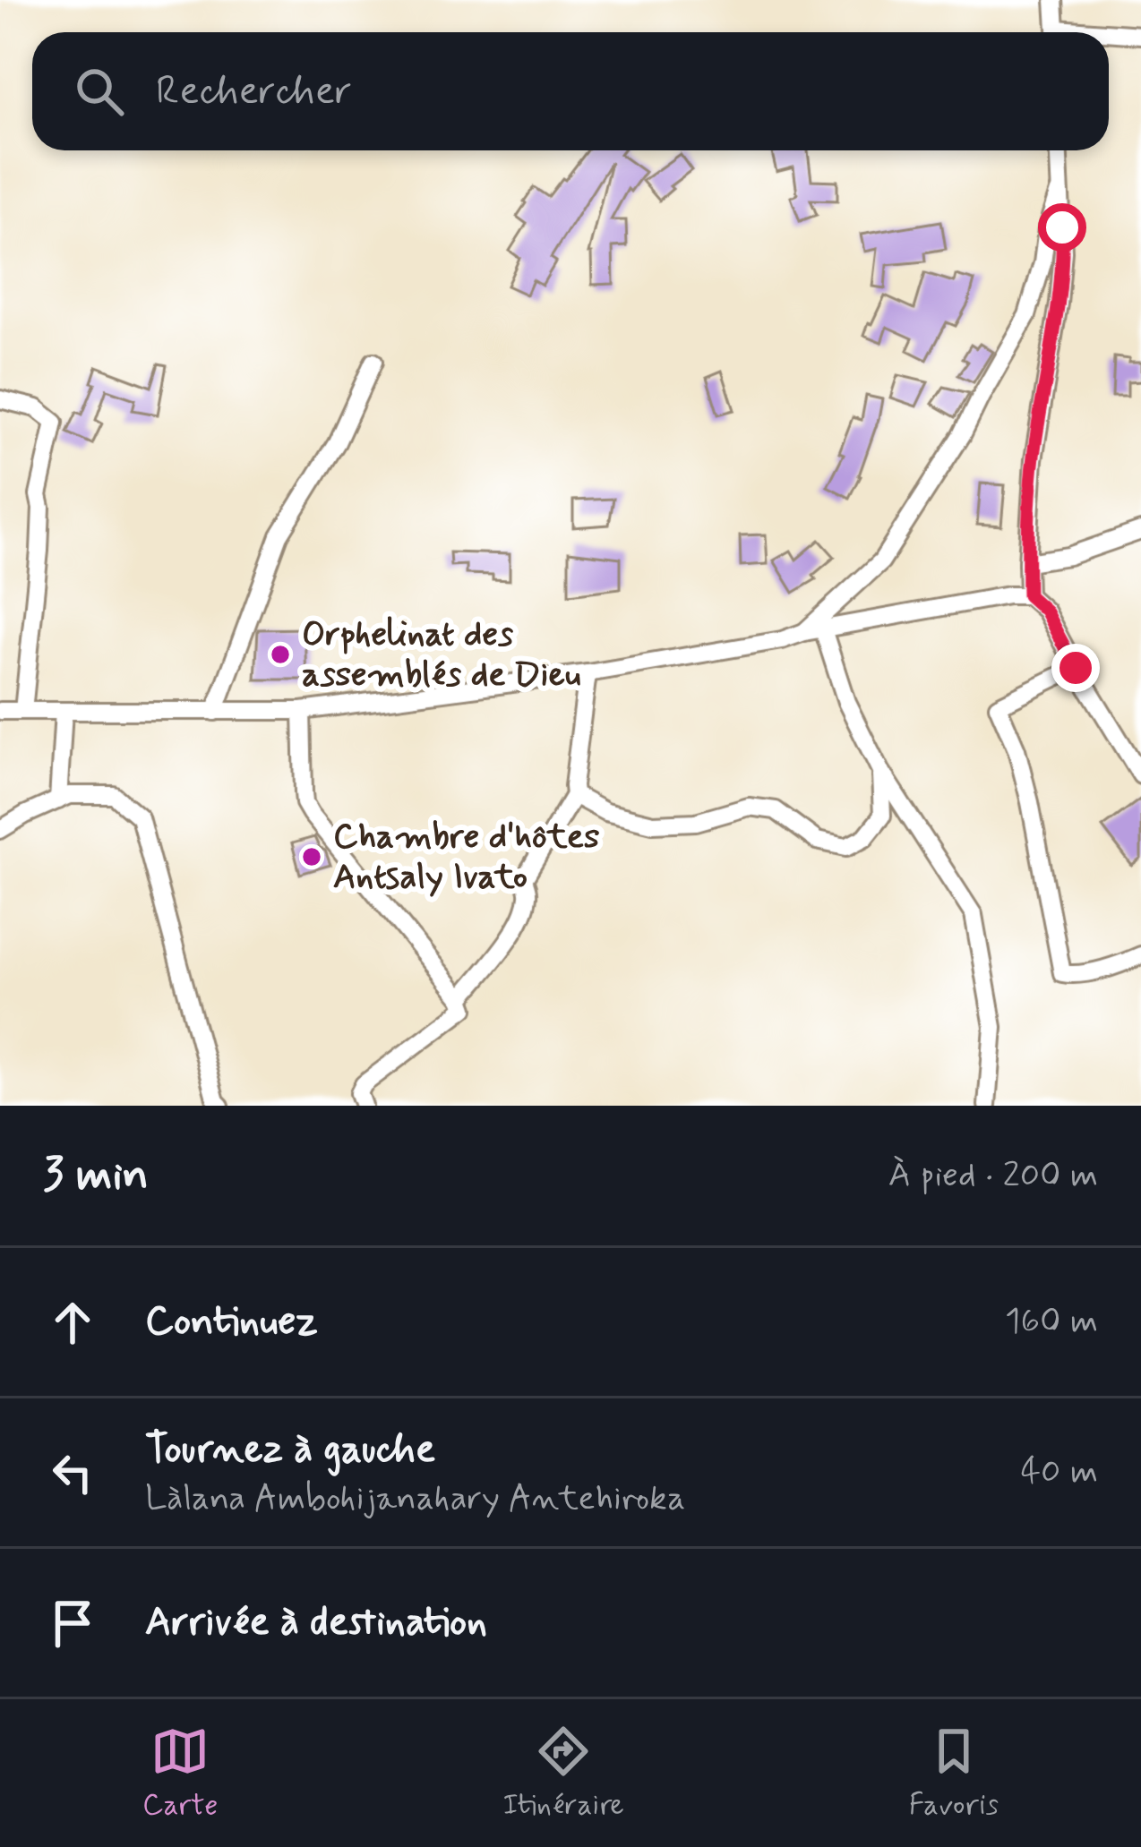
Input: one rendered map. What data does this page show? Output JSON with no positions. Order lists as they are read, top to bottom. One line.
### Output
{"places":["Orphelinat des assemblés de Dieu","Chambre d'hôtes Antsaly Ivato"],"page":{"search":"Rechercher","heading":["3 min","À pied · 200 m"],"list":[["Continuez","160 m"],["Tournez à gauche","Làlana Ambohijanahary Antehiroka","40 m"],"Arrivée à destination"],"nav":["Carte","Itinéraire","Favoris"]}}
